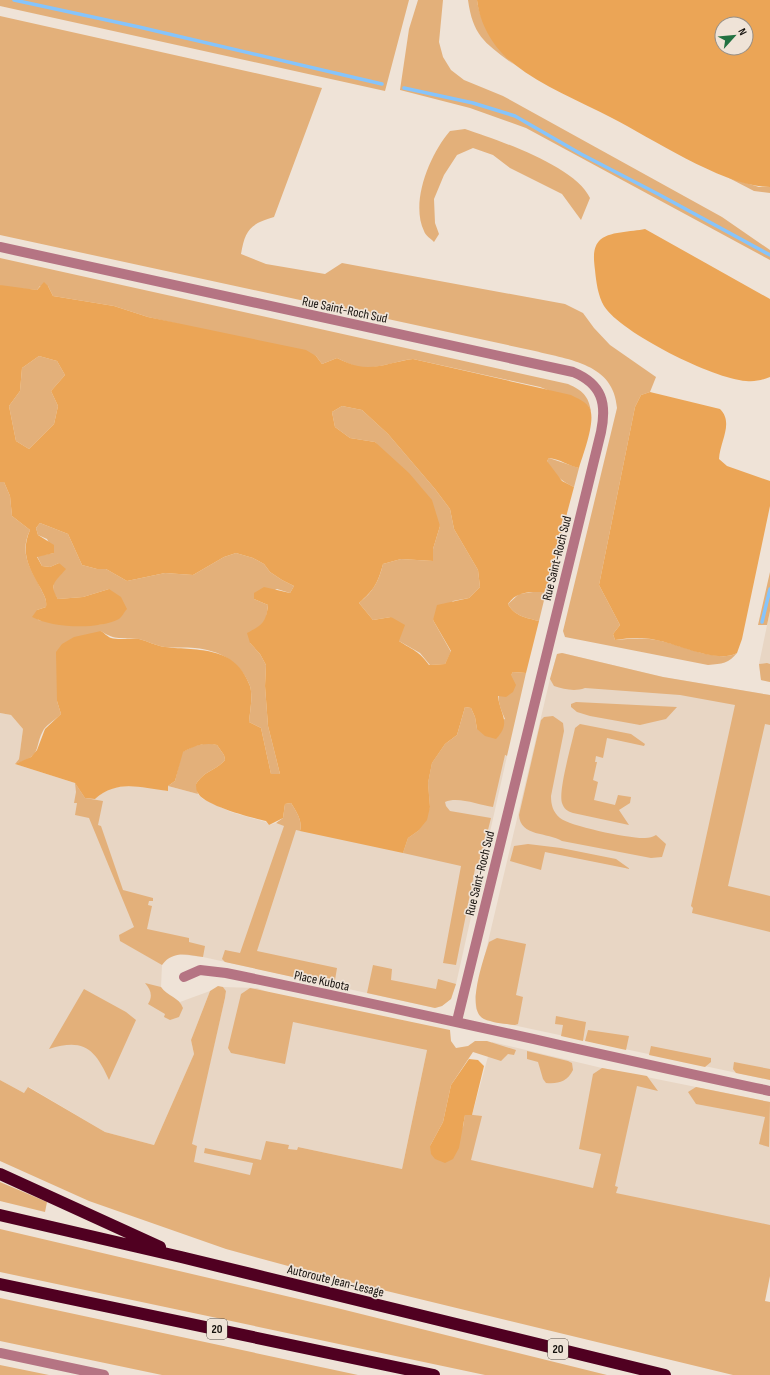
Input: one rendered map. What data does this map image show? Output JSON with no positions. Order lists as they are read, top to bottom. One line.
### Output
{"streets":{"highway":["Autoroute Jean-Lesage","20"],"street":["Rue Saint-Roch Sud","Place Kubota"]},"crossings":[["Rue Saint-Roch Sud","Place Kubota"]],"north":"top right"}
